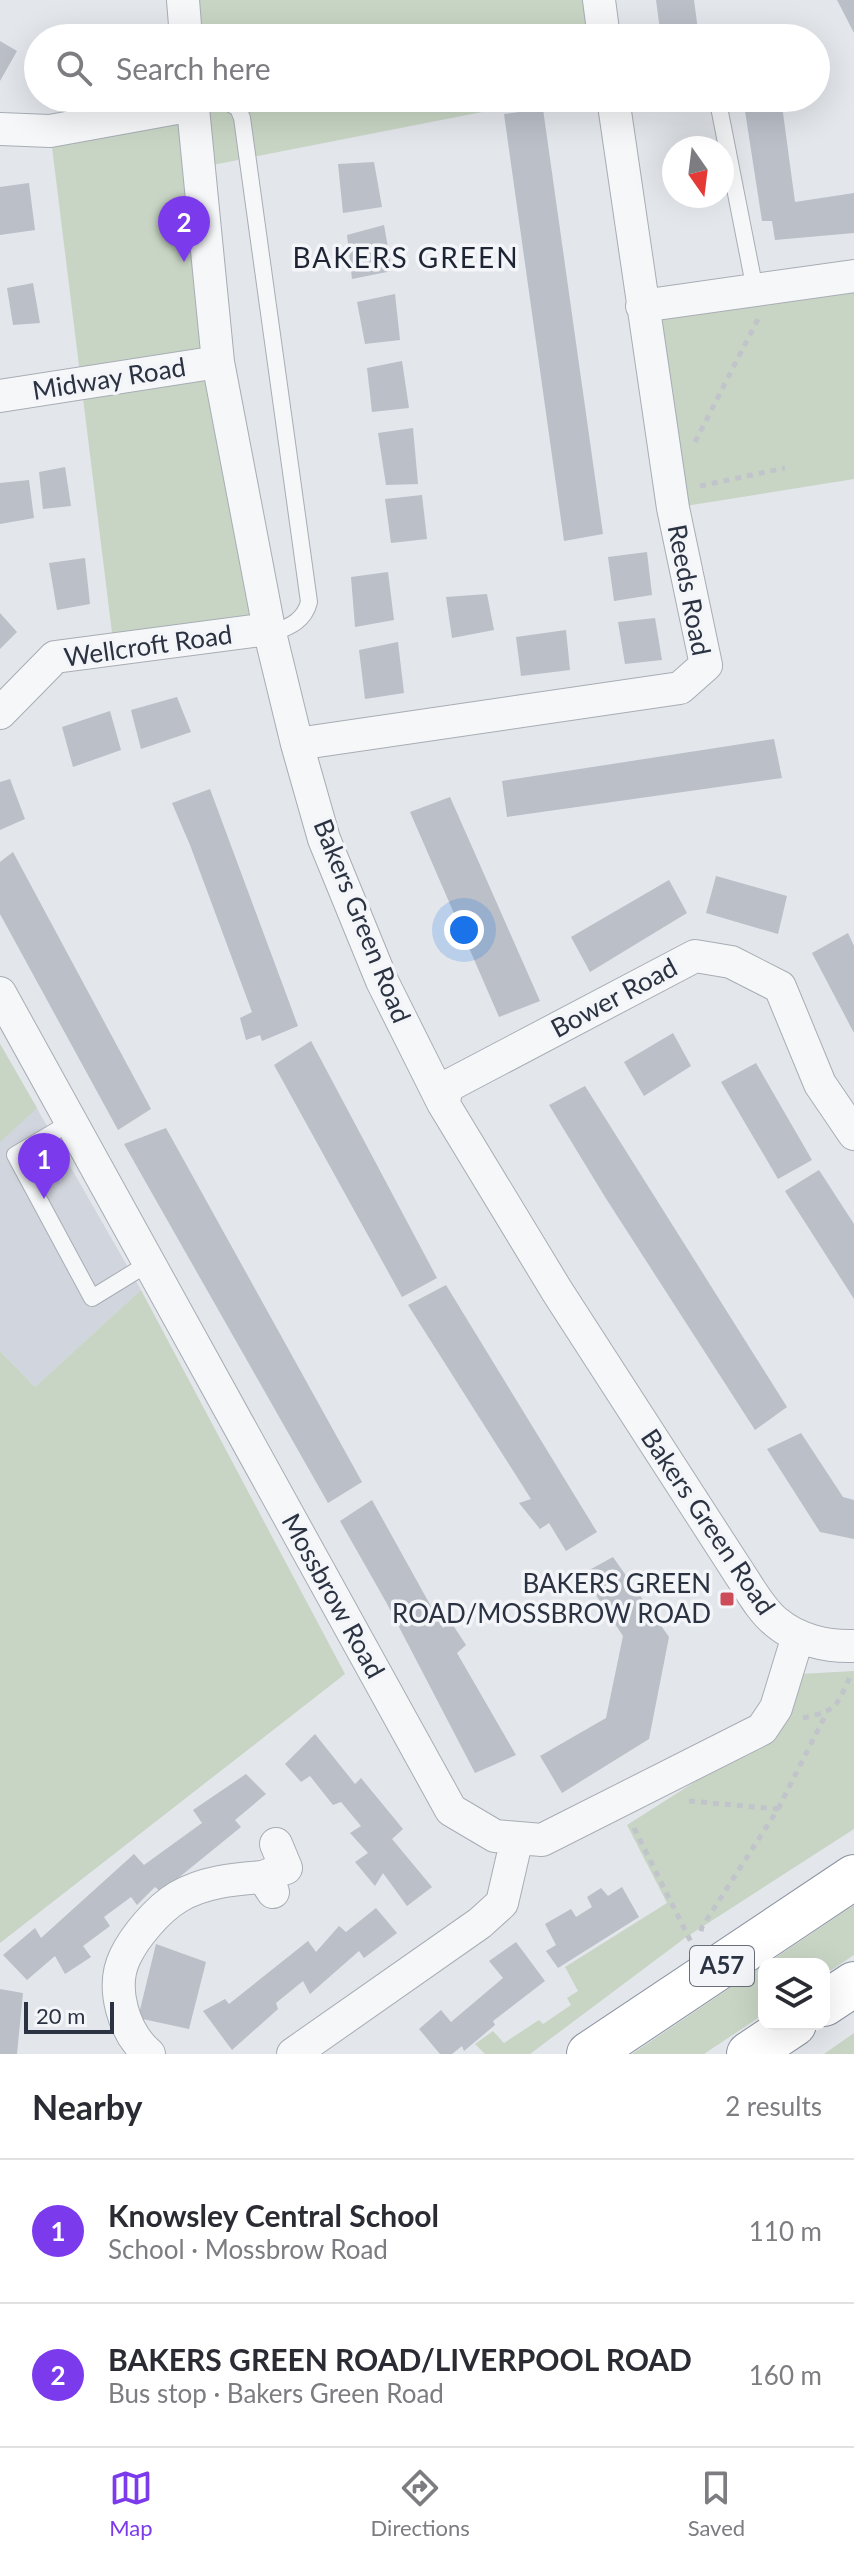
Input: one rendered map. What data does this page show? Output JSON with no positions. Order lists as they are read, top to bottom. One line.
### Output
{"streets":{"highway":["A57"],"street":["Midway Road","Reeds Road","Wellcroft Road","Bakers Green Road","Bower Road","Mossbrow Road"]},"crossings":[["Midway Road","Bakers Green Road"],["Reeds Road","Bakers Green Road"],["Wellcroft Road","Bakers Green Road"],["Bakers Green Road","Bower Road"]],"districts":["BAKERS GREEN"],"places":{"transit":["BAKERS GREEN ROAD/MOSSBROW ROAD"]},"scale_bar":"20 m","north":"bottom","page":{"search":"Search here","pins":["2","1"],"scale":"20 m","heading":["Nearby","2 results"],"list":[{"mark":"1","name":"Knowsley Central School","note":"School · Mossbrow Road","value":"110 m"},{"mark":"2","name":"BAKERS GREEN ROAD/LIVERPOOL ROAD","note":"Bus stop · Bakers Green Road","value":"160 m"}],"nav":["Map","Directions","Saved"]}}
